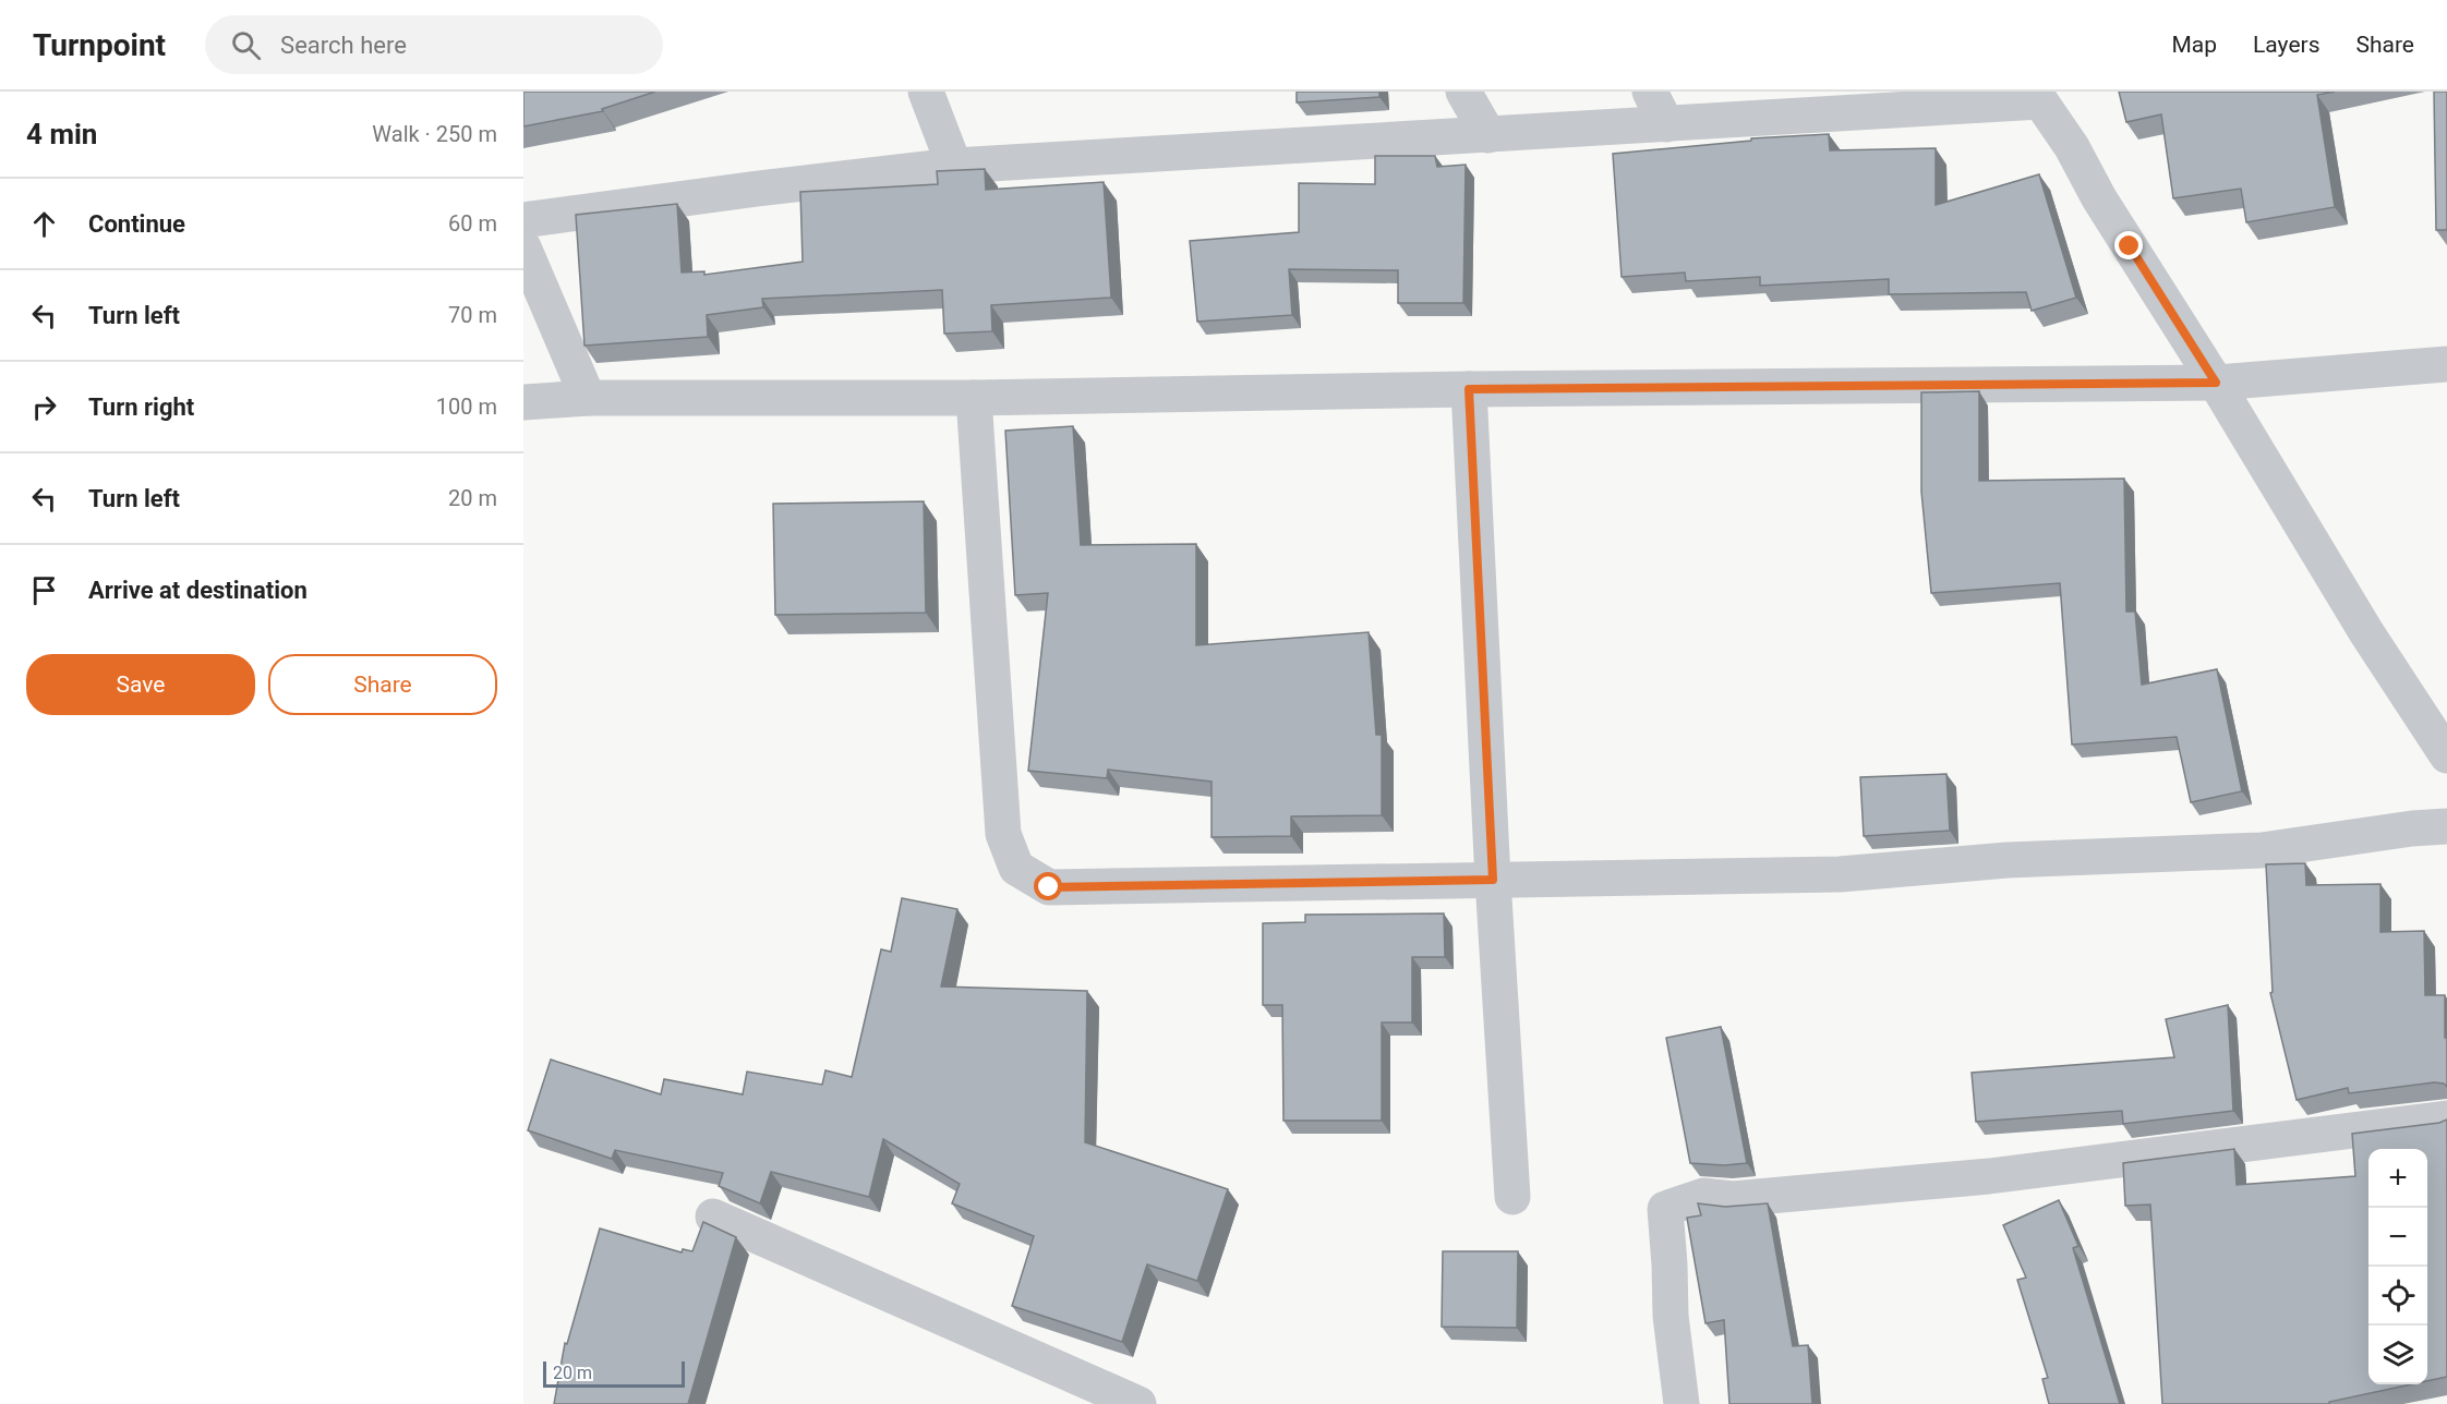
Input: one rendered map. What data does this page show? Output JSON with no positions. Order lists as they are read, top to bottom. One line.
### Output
{"scale_bar":"20 m","page":{"header":"Turnpoint","search":"Search here","nav":["Map","Layers","Share"],"heading":["4 min","Walk · 250 m"],"list":[["Continue","60 m"],["Turn left","70 m"],["Turn right","100 m"],["Turn left","20 m"],"Arrive at destination"],"buttons":["Save","Share"],"map_buttons":["+","−"],"scale":"20 m"}}
